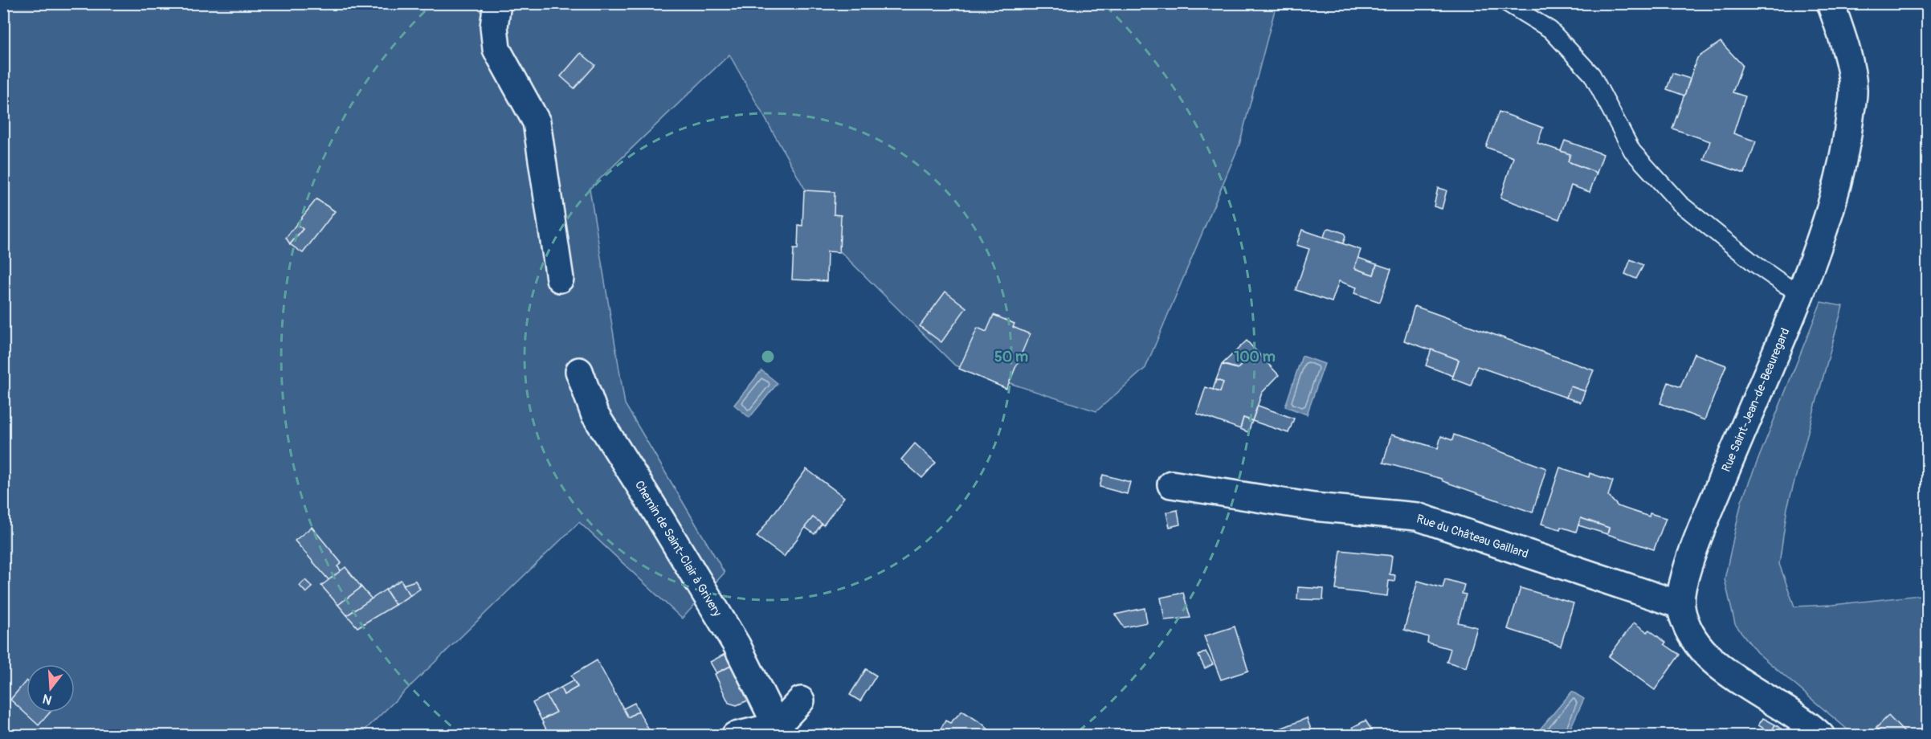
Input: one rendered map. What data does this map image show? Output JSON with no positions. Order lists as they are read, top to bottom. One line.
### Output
{"streets":{"street":["Rue Saint-Jean-de-Beauregard","Rue du Château Gaillard","Chemin de Saint-Clair à Grivery"]},"crossings":[["Rue Saint-Jean-de-Beauregard","Rue du Château Gaillard"]],"north":"bottom","rings":["50 m","100 m"]}
